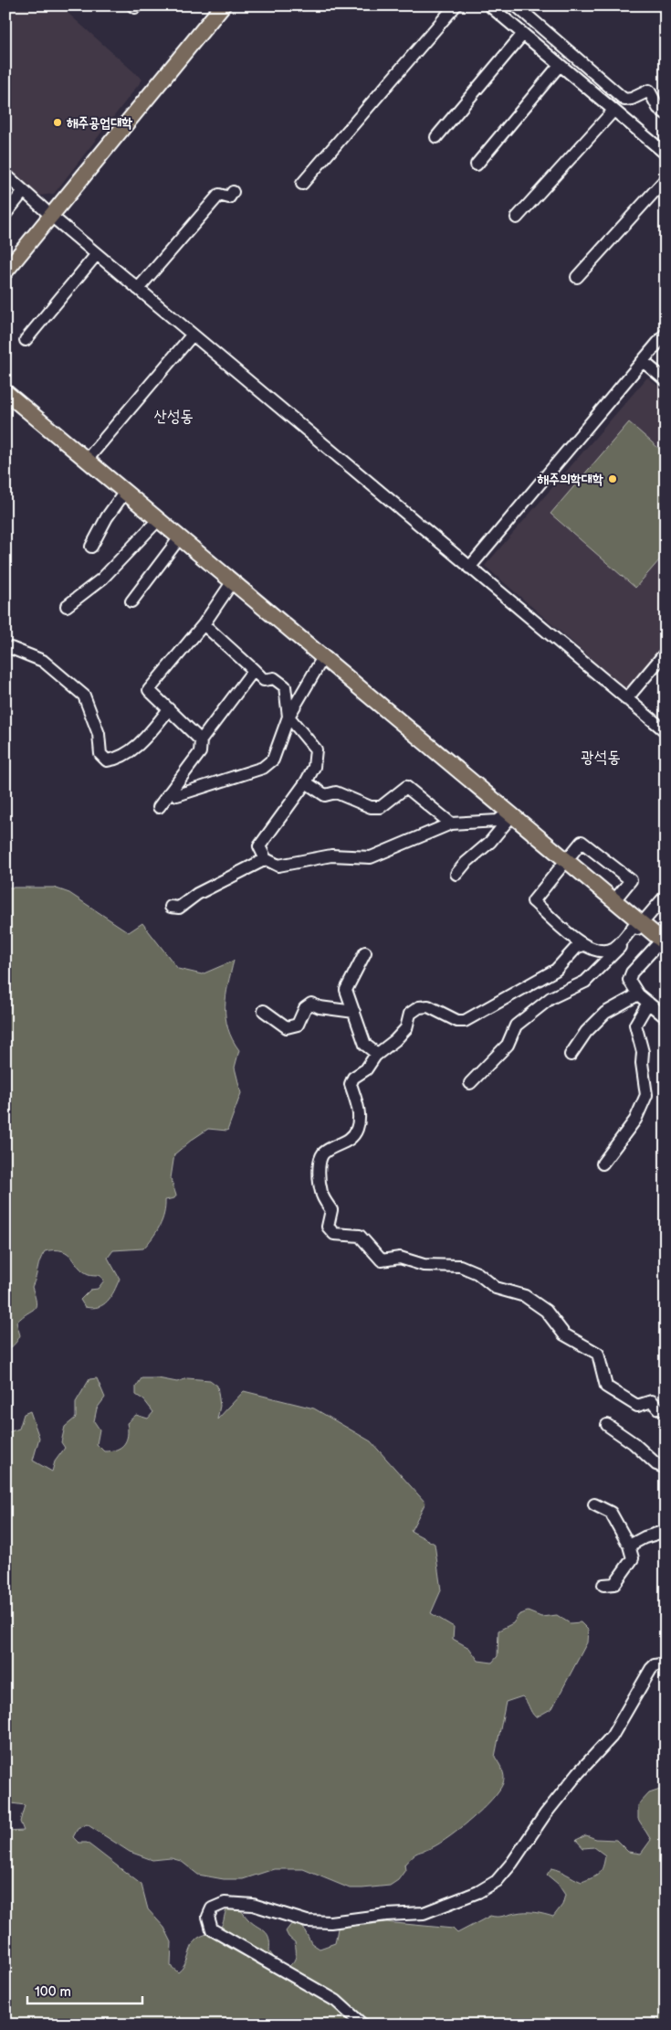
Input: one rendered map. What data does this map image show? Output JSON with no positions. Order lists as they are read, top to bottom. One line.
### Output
{"districts":["산성동","광석동"],"places":["해주공업대학","해주의학대학"],"scale_bar":"100 m"}
